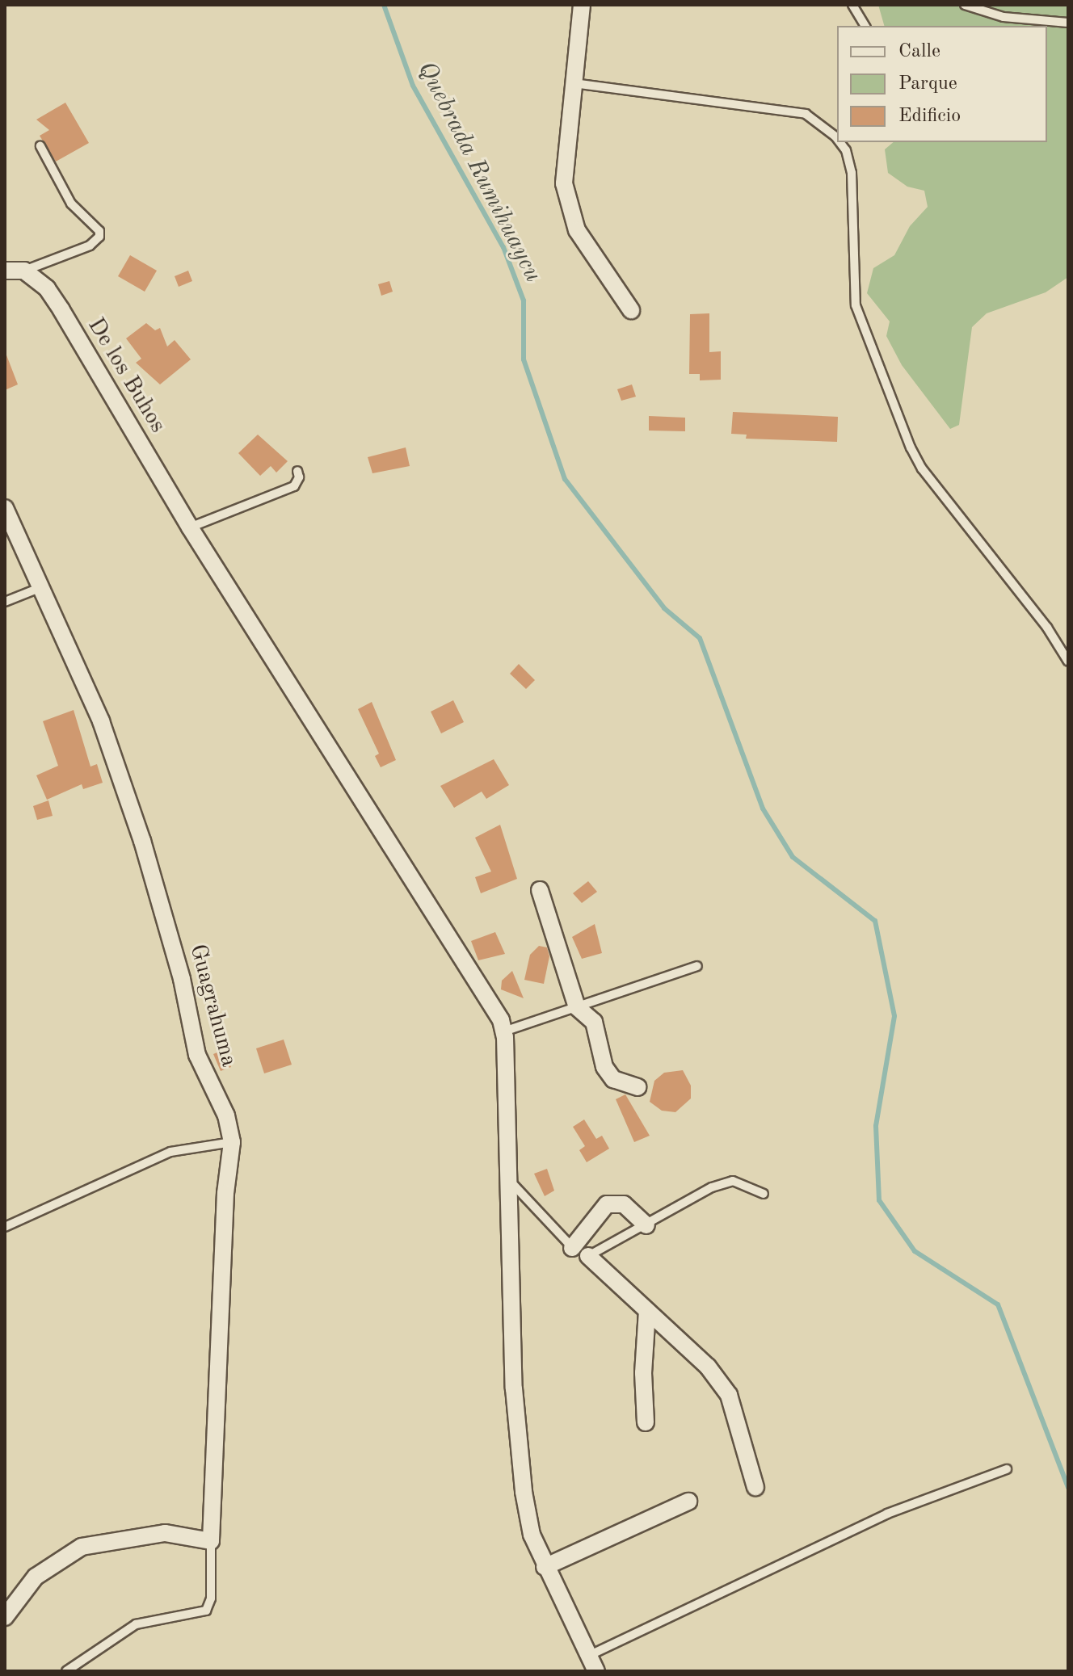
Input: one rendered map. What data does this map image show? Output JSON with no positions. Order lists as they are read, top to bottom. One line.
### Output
{"streets":{"street":["De los Buhos","Guagrahuma"]},"water":["Quebrada Rumihuaycu"],"legend":["Calle","Parque","Edificio"]}
